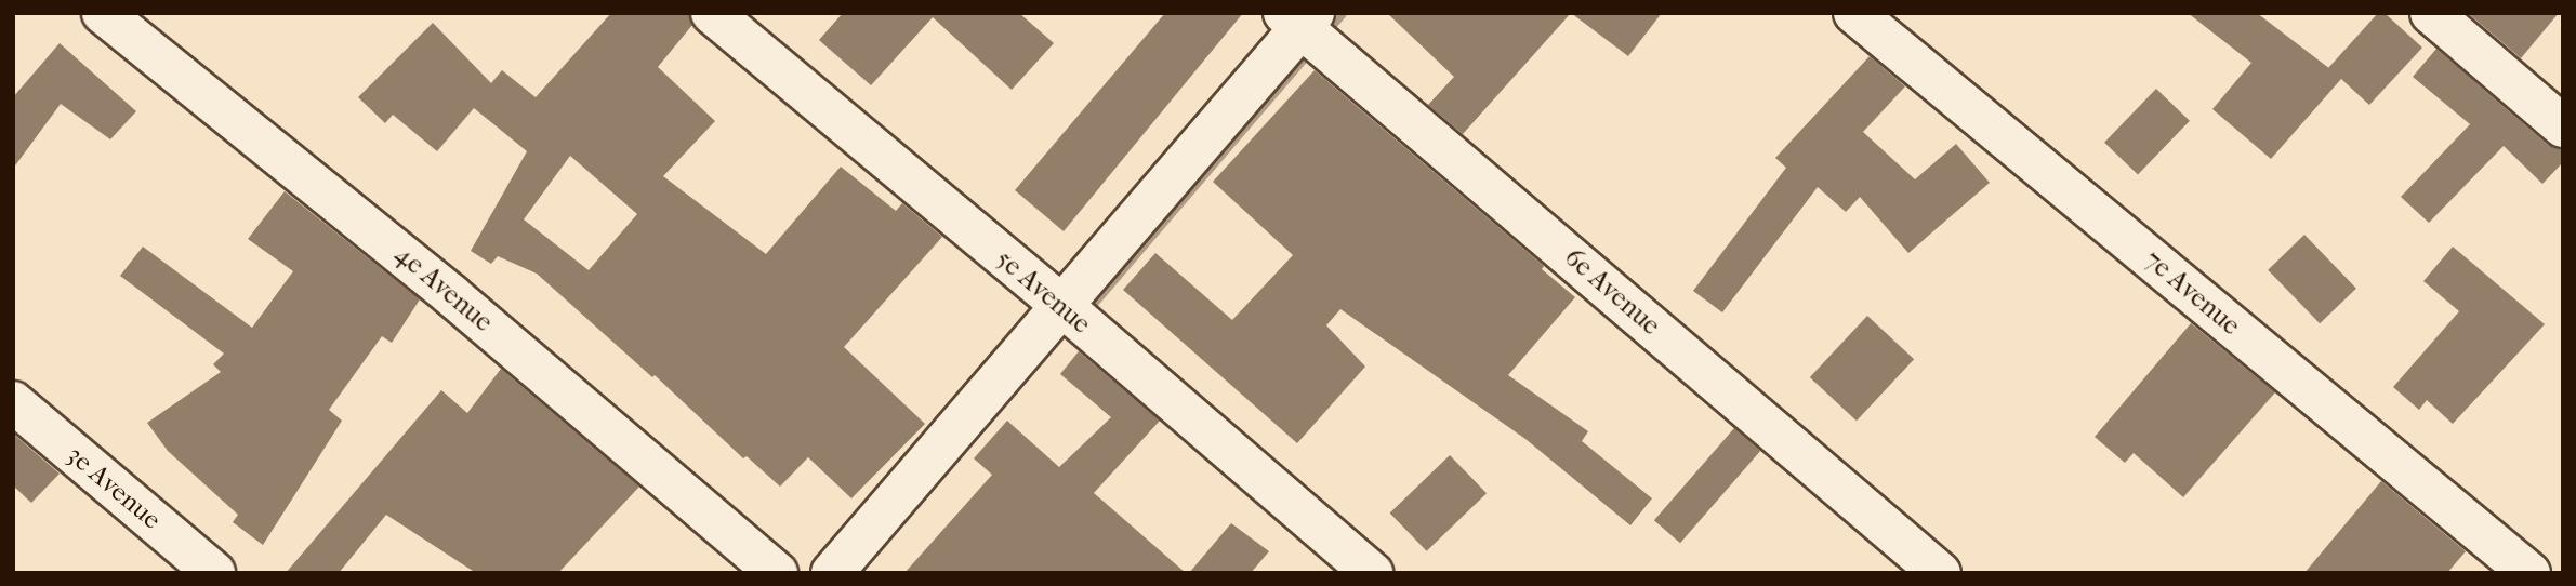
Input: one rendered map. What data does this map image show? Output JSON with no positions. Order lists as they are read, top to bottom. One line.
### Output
{"streets":{"street":["4e Avenue","5e Avenue","6e Avenue","7e Avenue","3e Avenue"]}}
